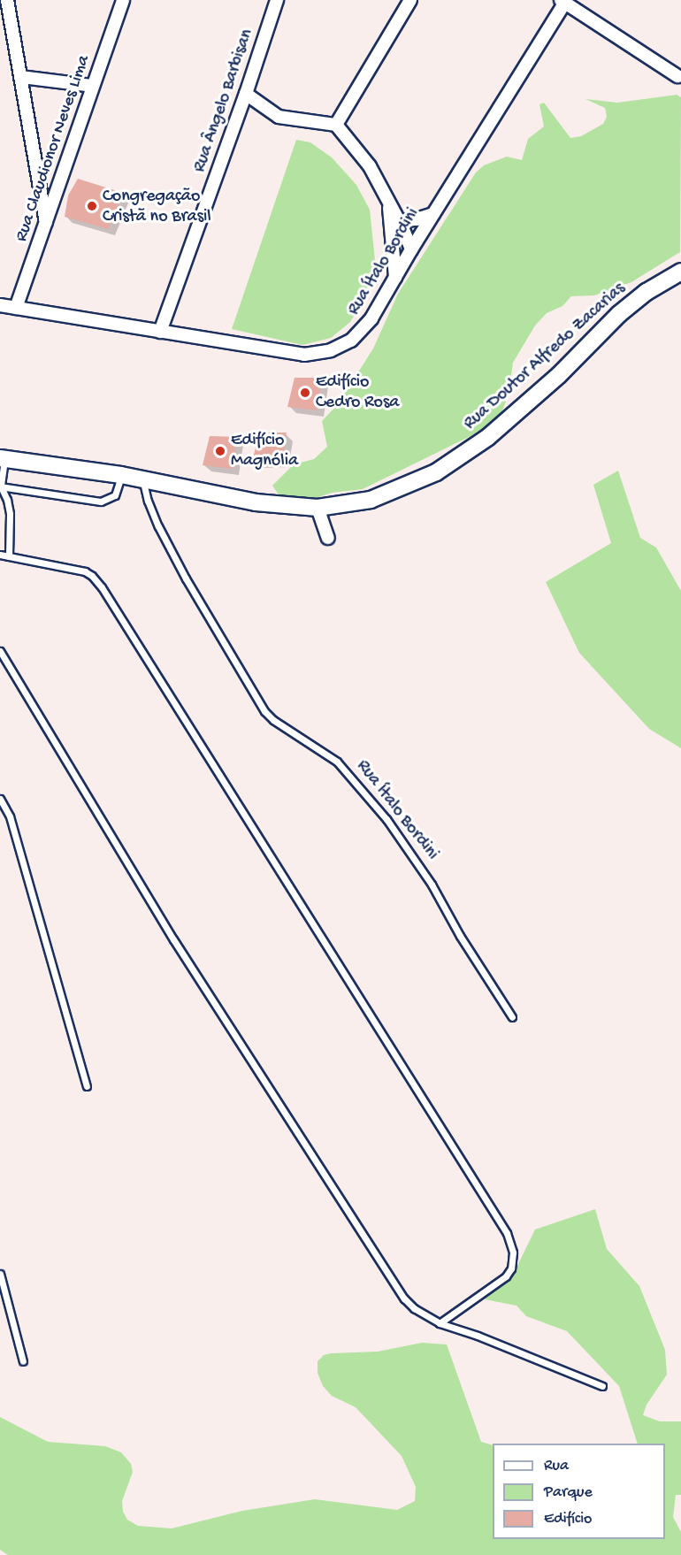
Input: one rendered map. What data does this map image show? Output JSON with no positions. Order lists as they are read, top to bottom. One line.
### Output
{"streets":{"street":["Rua Ângelo Barbisan","Rua Claudionor Neves Lima","Rua Ítalo Bordini","Rua Doutor Alfredo Zacarias"]},"crossings":[["Rua Ângelo Barbisan","Rua Ítalo Bordini"],["Rua Claudionor Neves Lima","Rua Ítalo Bordini"],["Rua Ítalo Bordini","Rua Doutor Alfredo Zacarias"]],"places":["Congregação Cristã no Brasil","Edifício Cedro Rosa","Edifício Magnólia"],"legend":["Rua","Parque","Edifício"]}
